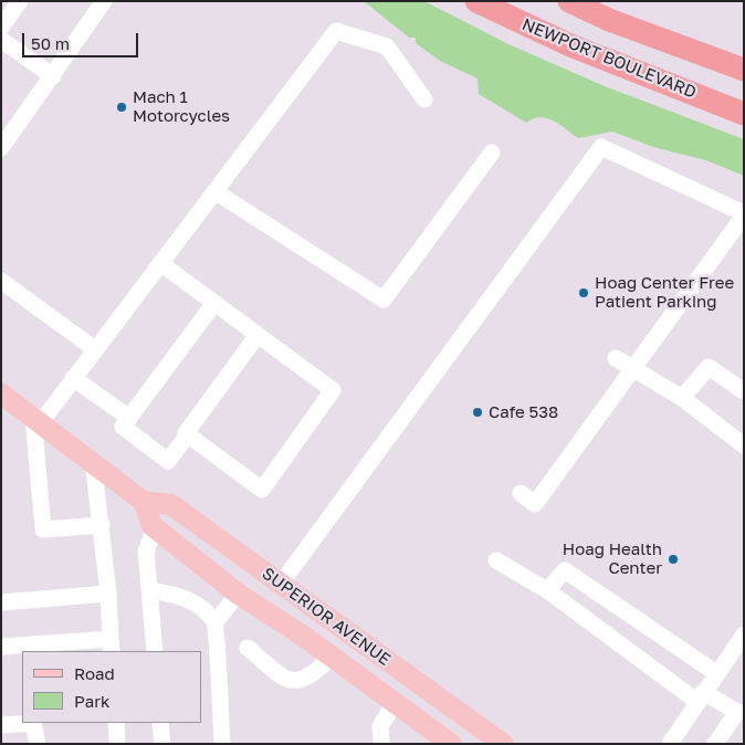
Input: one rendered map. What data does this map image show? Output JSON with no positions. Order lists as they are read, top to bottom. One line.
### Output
{"streets":{"highway":["NEWPORT BOULEVARD"],"main road":["SUPERIOR AVENUE"]},"places":["Mach 1 Motorcycles","Hoag Center Free Patient Parking","Cafe 538","Hoag Health Center"],"legend":["Road","Park"],"scale_bar":"50 m"}
